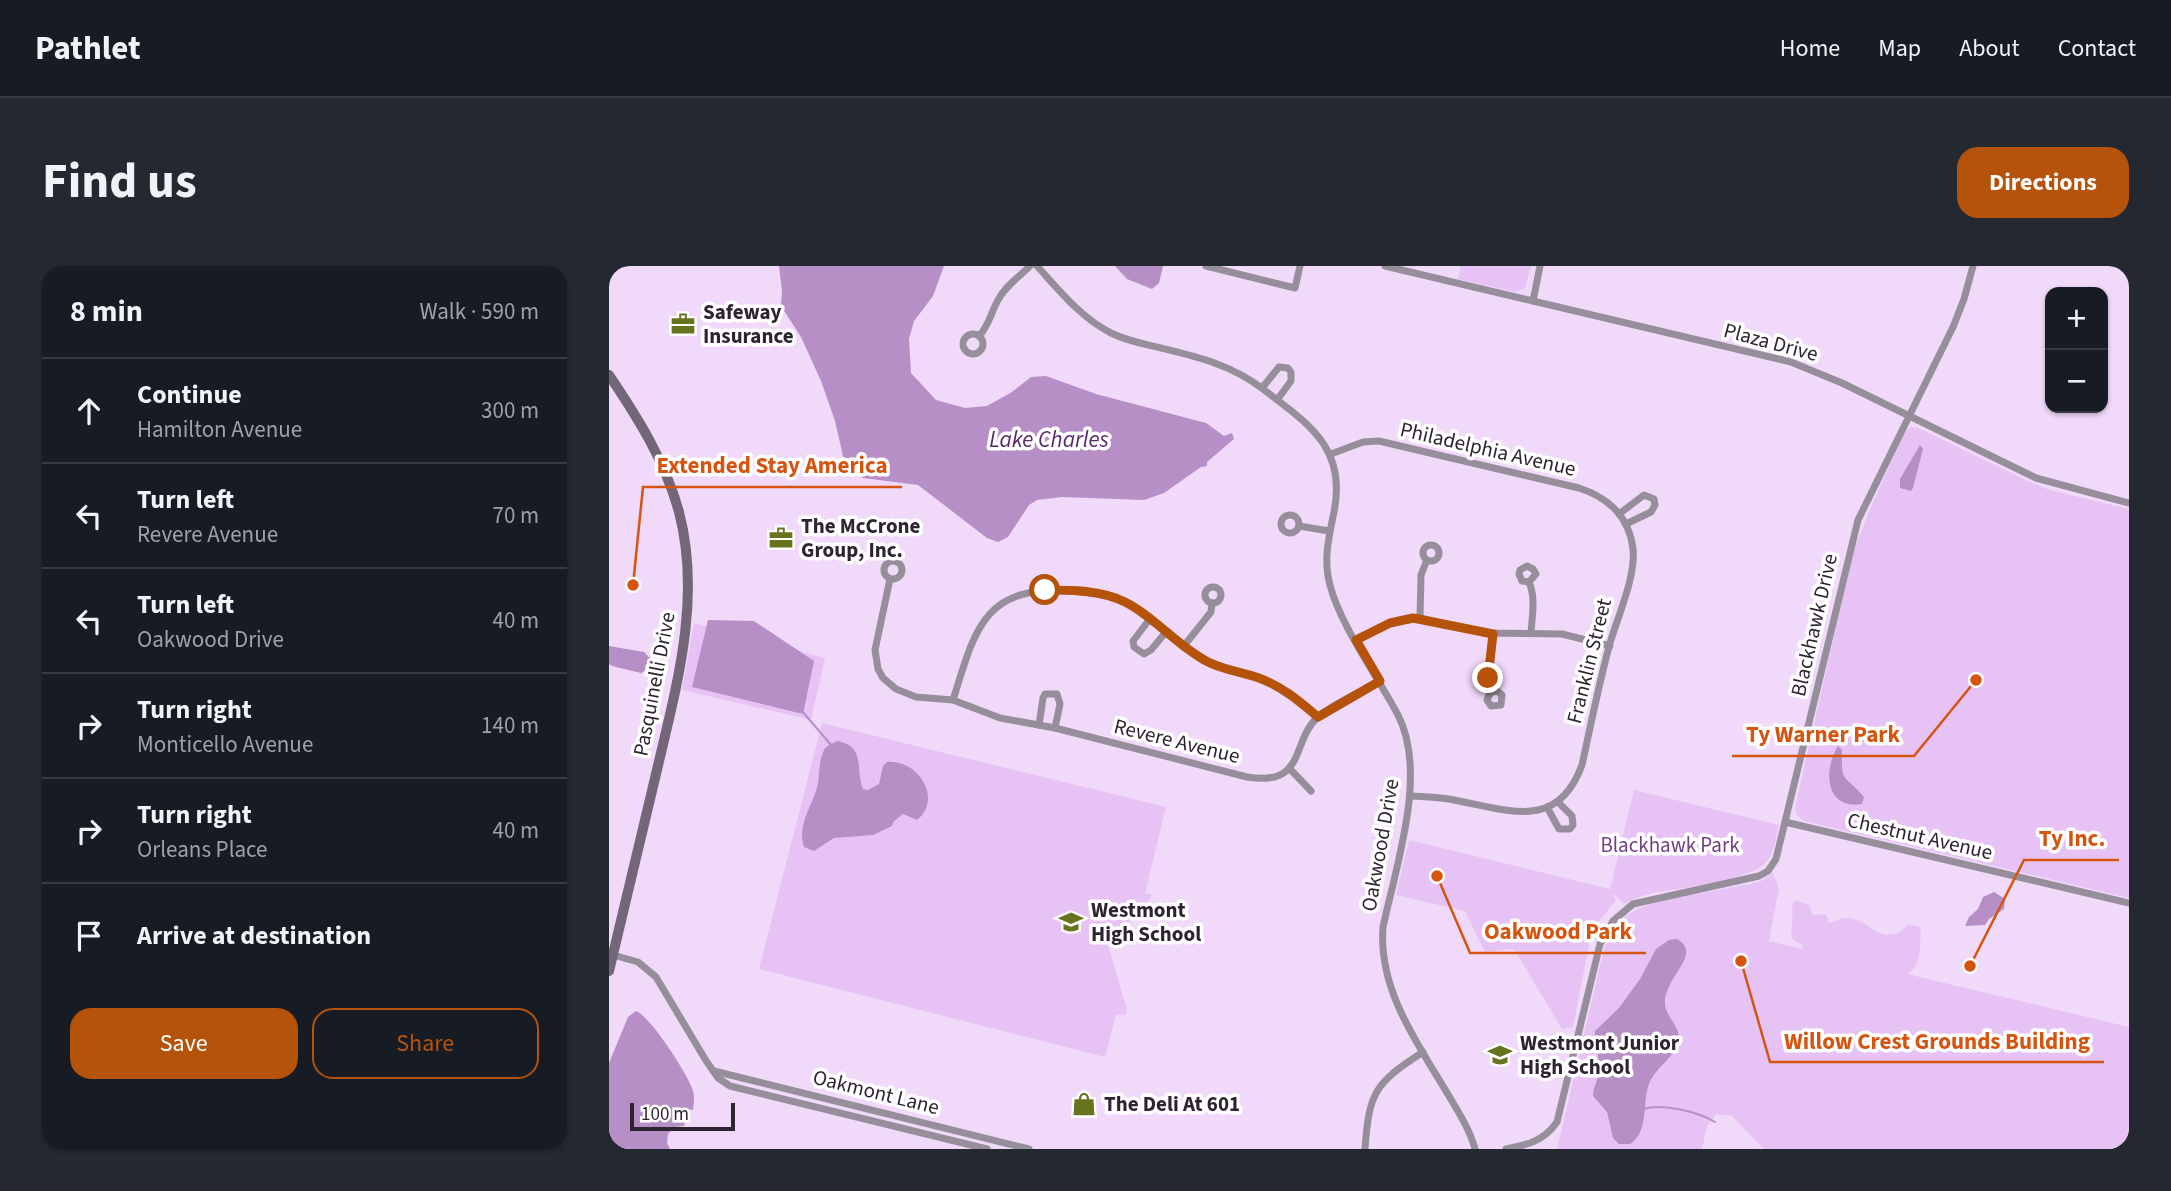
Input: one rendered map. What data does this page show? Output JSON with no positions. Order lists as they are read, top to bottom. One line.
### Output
{"streets":{"street":["Plaza Drive","Philadelphia Avenue","Blackhawk Drive","Franklin Street","Pasquinelli Drive","Revere Avenue","Chestnut Avenue","Oakwood Drive","Oakmont Lane"]},"crossings":[["Plaza Drive","Blackhawk Drive"],["Philadelphia Avenue","Franklin Street"],["Philadelphia Avenue","Oakwood Drive"],["Blackhawk Drive","Chestnut Avenue"],["Pasquinelli Drive","Oakmont Lane"]],"water":["Lake Charles"],"parks":["Blackhawk Park"],"places":{"office":["Safeway Insurance","The McCrone Group, Inc."],"other":["Extended Stay America","Ty Warner Park","Oakwood Park","Willow Crest Grounds Building","Ty Inc."],"school or university":["Westmont High School","Westmont Junior High School"],"shop":["The Deli At 601"]},"scale_bar":"100 m","page":{"header":"Pathlet","nav":["Home","Map","About","Contact"],"title":"Find us","buttons":["Directions",["Save","Share"]],"heading":["8 min","Walk · 590 m"],"map_buttons":["+","−"],"list":[["Continue","Hamilton Avenue","300 m"],["Turn left","Revere Avenue","70 m"],["Turn left","Oakwood Drive","40 m"],["Turn right","Monticello Avenue","140 m"],["Turn right","Orleans Place","40 m"],"Arrive at destination"],"scale":"100 m"}}
